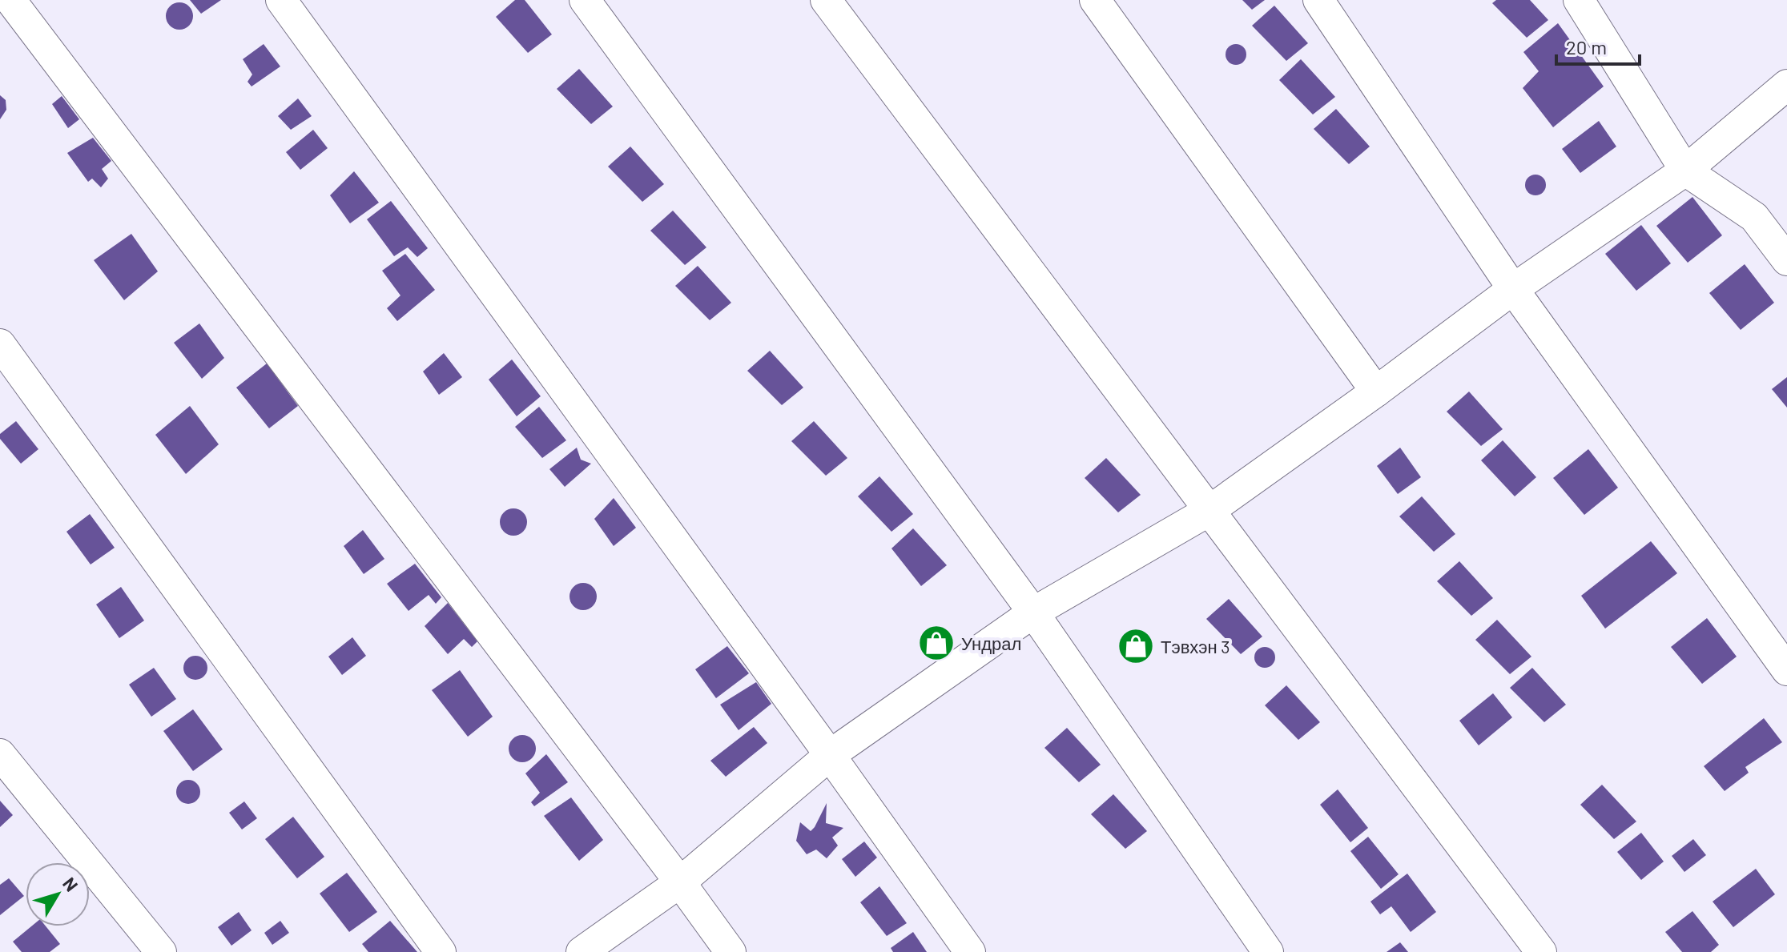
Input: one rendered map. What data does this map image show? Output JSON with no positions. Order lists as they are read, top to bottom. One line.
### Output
{"places":{"shop":["Ундрал","Тэвхэн 3"]},"scale_bar":"20 m","north":"top right"}
